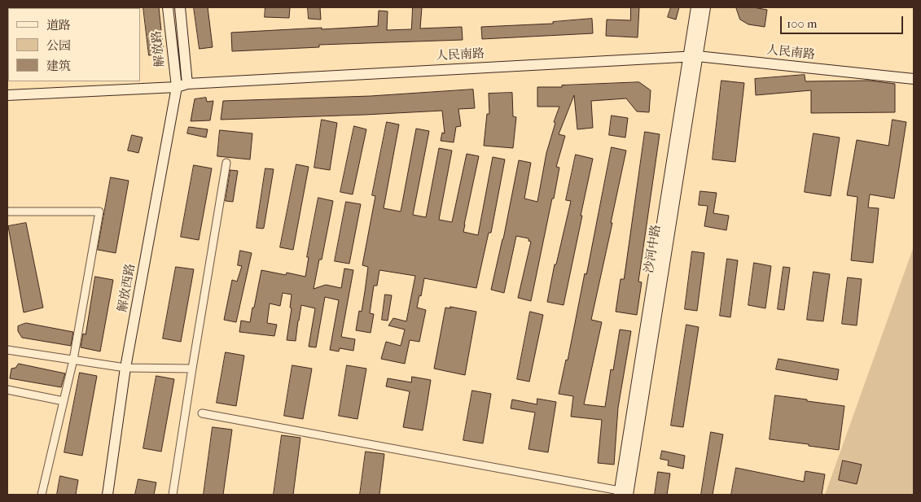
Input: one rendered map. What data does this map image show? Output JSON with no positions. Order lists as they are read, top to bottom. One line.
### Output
{"streets":{"main road":["解放路","人民南路","沙河中路","解放西路"]},"crossings":[["解放路","人民南路"],["解放路","解放西路"],["人民南路","沙河中路"],["人民南路","解放西路"]],"legend":["道路","公园","建筑"],"scale_bar":"100 m"}
